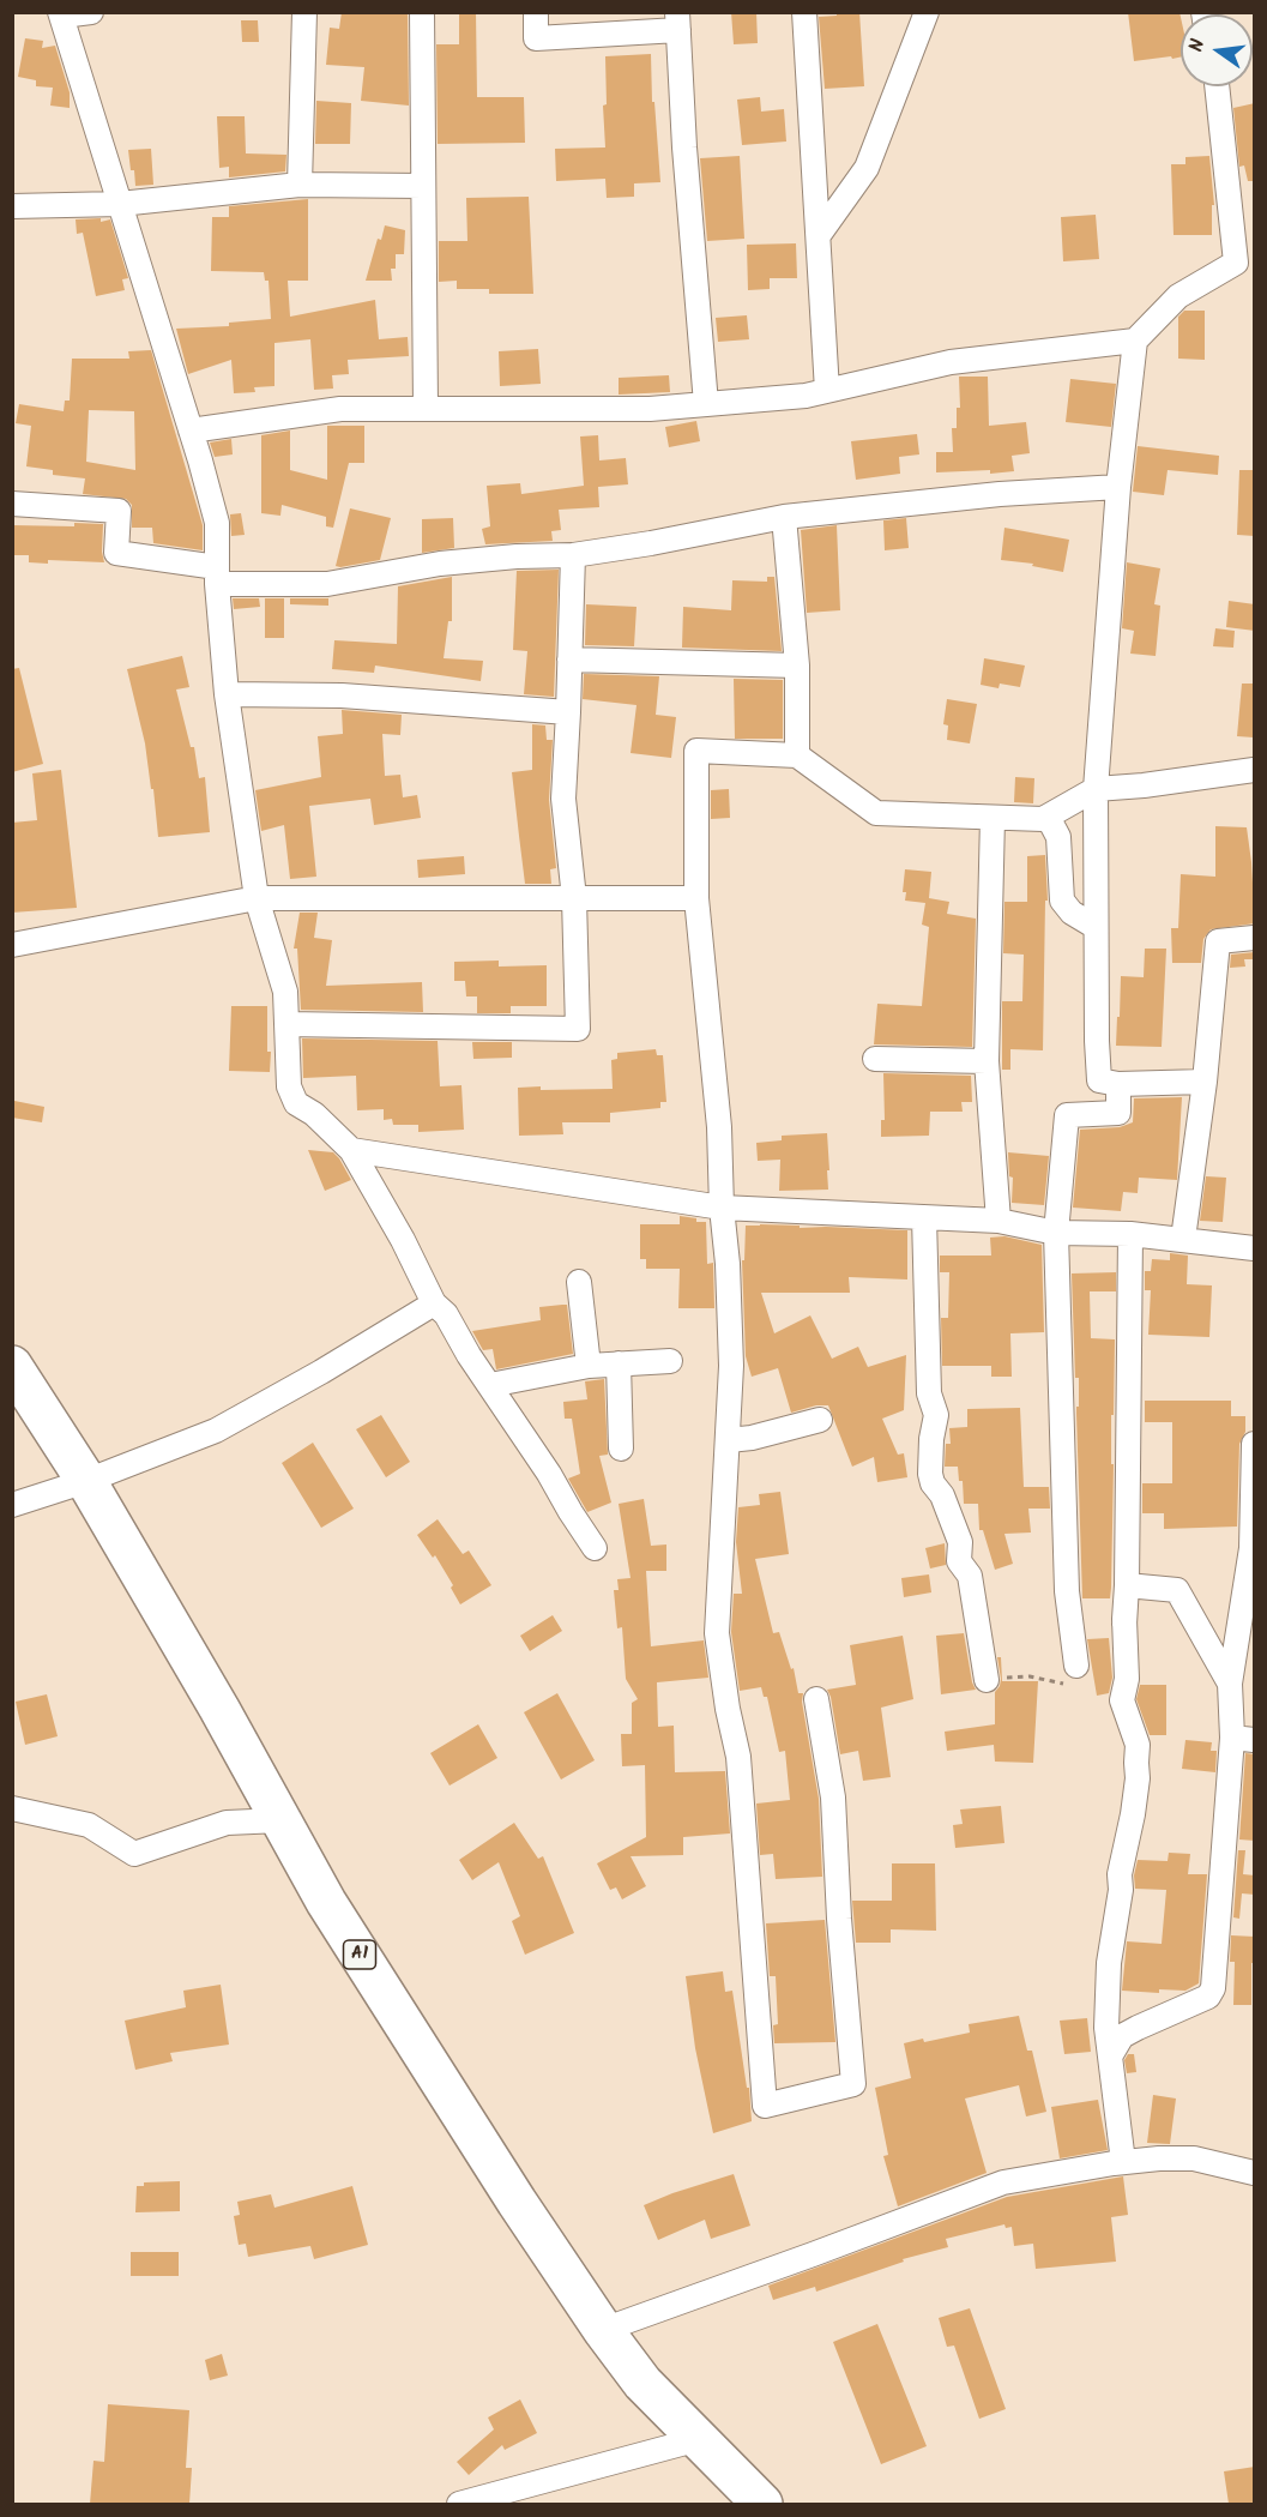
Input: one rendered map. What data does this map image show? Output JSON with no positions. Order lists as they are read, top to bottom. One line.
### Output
{"streets":{"highway":["A1"]},"north":"left"}
